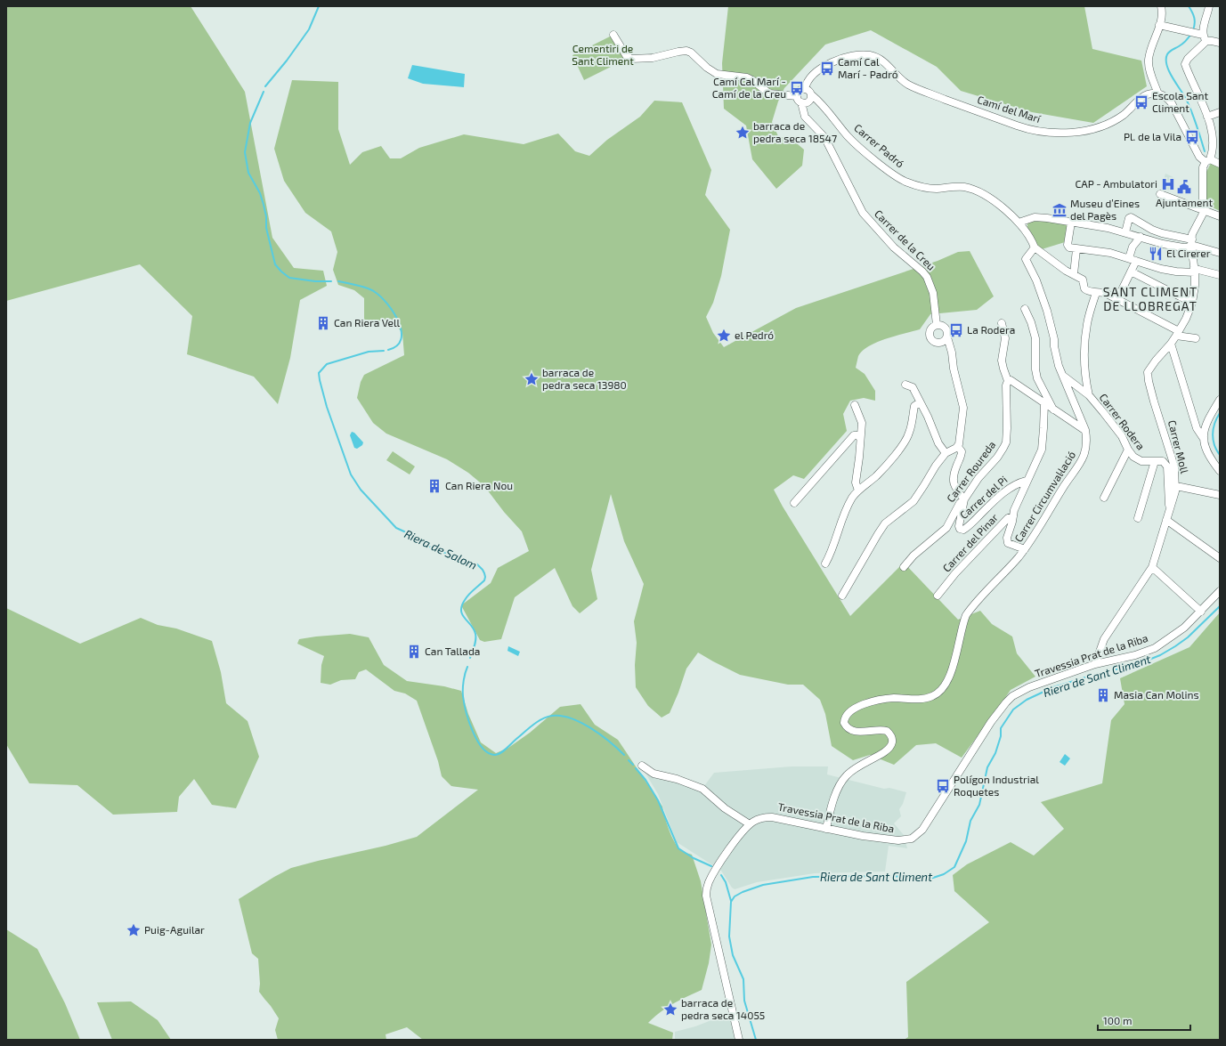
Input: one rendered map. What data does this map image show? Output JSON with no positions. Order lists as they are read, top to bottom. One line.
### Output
{"streets":{"street":["Camí del Marí","Carrer Padró","Carrer de la Creu","Carrer Rodera","Carrer Moll","Carrer Roureda","Carrer Circumval·lació","Carrer del Pi","Carrer del Pinar","Travessia Prat de la Riba"]},"crossings":[["Camí del Marí","Carrer Padró"],["Camí del Marí","Carrer de la Creu"],["Carrer Padró","Carrer de la Creu"],["Carrer Padró","Carrer Circumval·lació"],["Carrer Rodera","Carrer Moll"],["Carrer Rodera","Carrer Circumval·lació"],["Carrer Moll","Travessia Prat de la Riba"],["Carrer Roureda","Carrer del Pi"],["Carrer Circumval·lació","Travessia Prat de la Riba"],["Carrer del Pi","Carrer del Pinar"]],"districts":["SANT CLIMENT DE LLOBREGAT"],"water":["Riera de Salom","Riera de Sant Climent"],"parks":["Cementiri de Sant Climent"],"places":{"bus stop":["Camí Cal Marí - Padró","Camí Cal Marí - Camí de la Creu","Escola Sant Climent","Pl. de la Vila","La Rodera","Polígon Industrial Roquetes"],"place":["barraca de pedra seca 18547","el Pedró","barraca de pedra seca 13980","Puig-Aguilar","barraca de pedra seca 14055"],"hospital":["CAP - Ambulatori"],"public building":["Ajuntament"],"museum":["Museu d’Eines del Pagès"],"restaurant":["El Cirerer"],"building":["Can Riera Vell","Can Riera Nou","Can Tallada","Masia Can Molins"]},"scale_bar":"100 m"}
